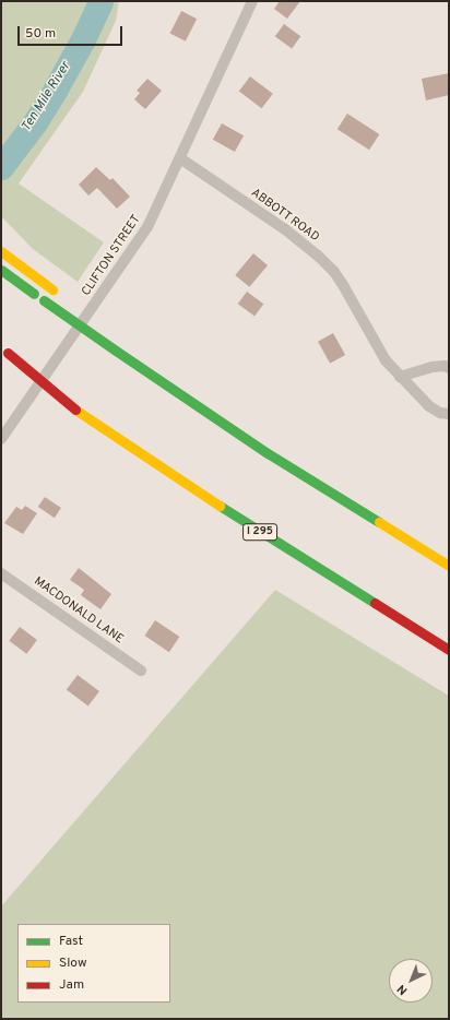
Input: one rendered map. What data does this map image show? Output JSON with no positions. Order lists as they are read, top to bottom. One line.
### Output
{"streets":{"highway":["I 295"],"street":["ABBOTT ROAD","CLIFTON STREET","MACDONALD LANE"]},"crossings":[["ABBOTT ROAD","CLIFTON STREET"]],"water":["Ten Mile River"],"legend":["Fast","Slow","Jam"],"scale_bar":"50 m","north":"bottom left"}
